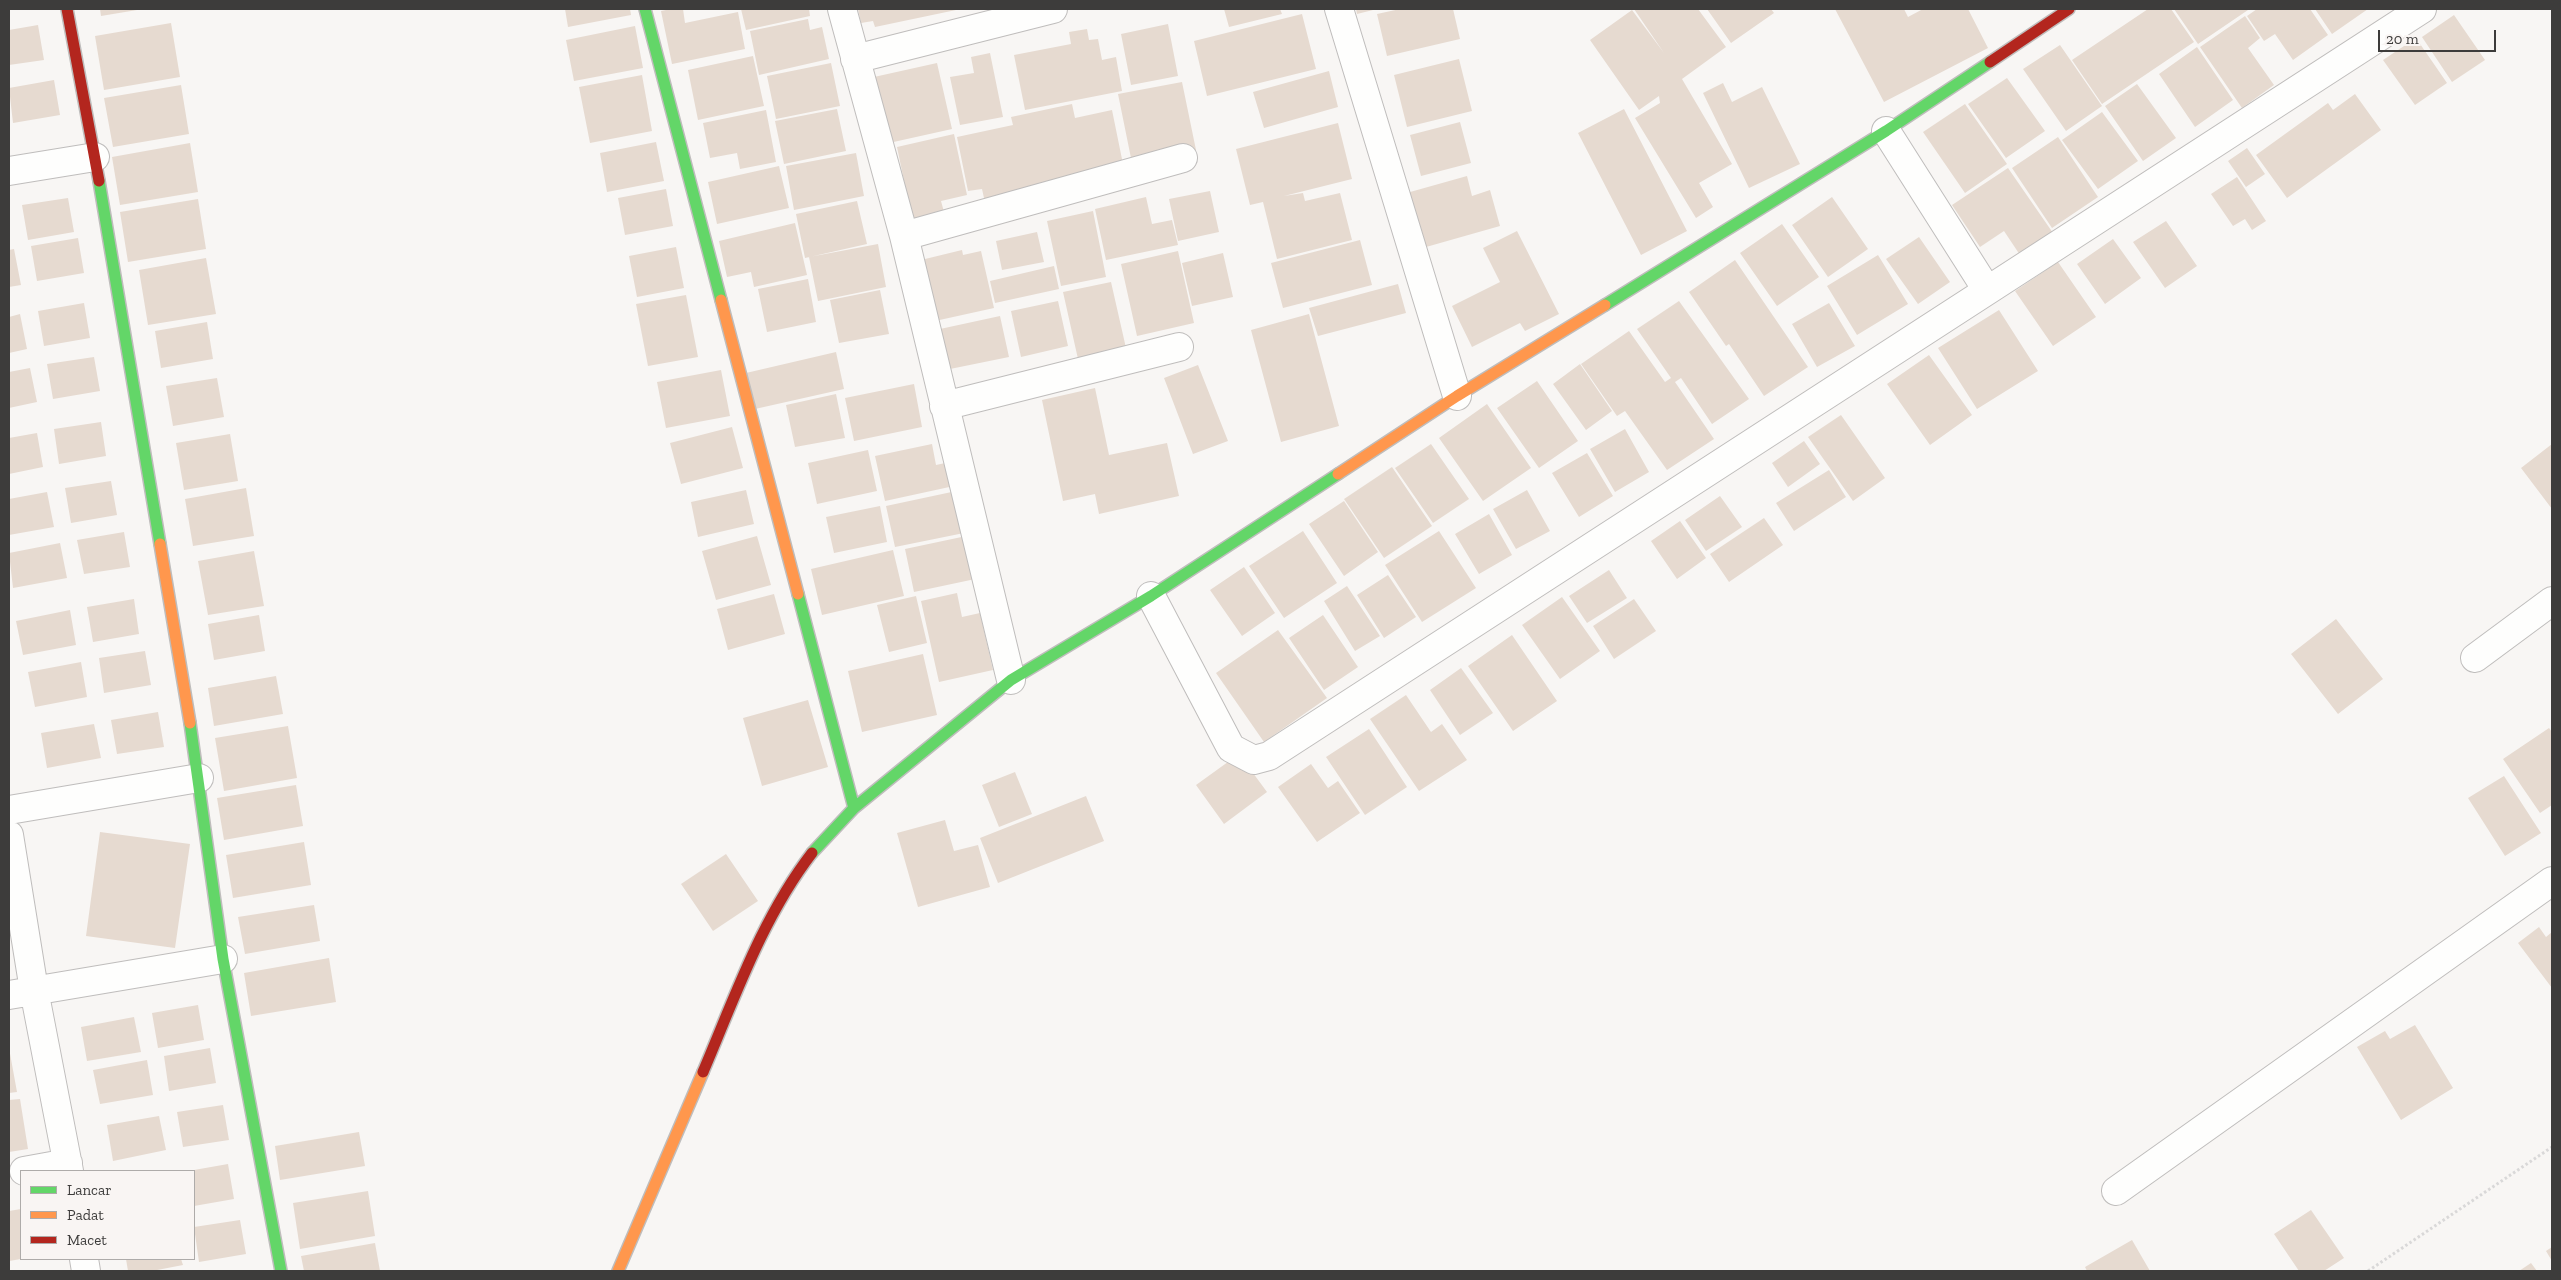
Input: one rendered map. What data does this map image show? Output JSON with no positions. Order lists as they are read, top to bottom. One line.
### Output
{"legend":["Lancar","Padat","Macet"],"scale_bar":"20 m"}
